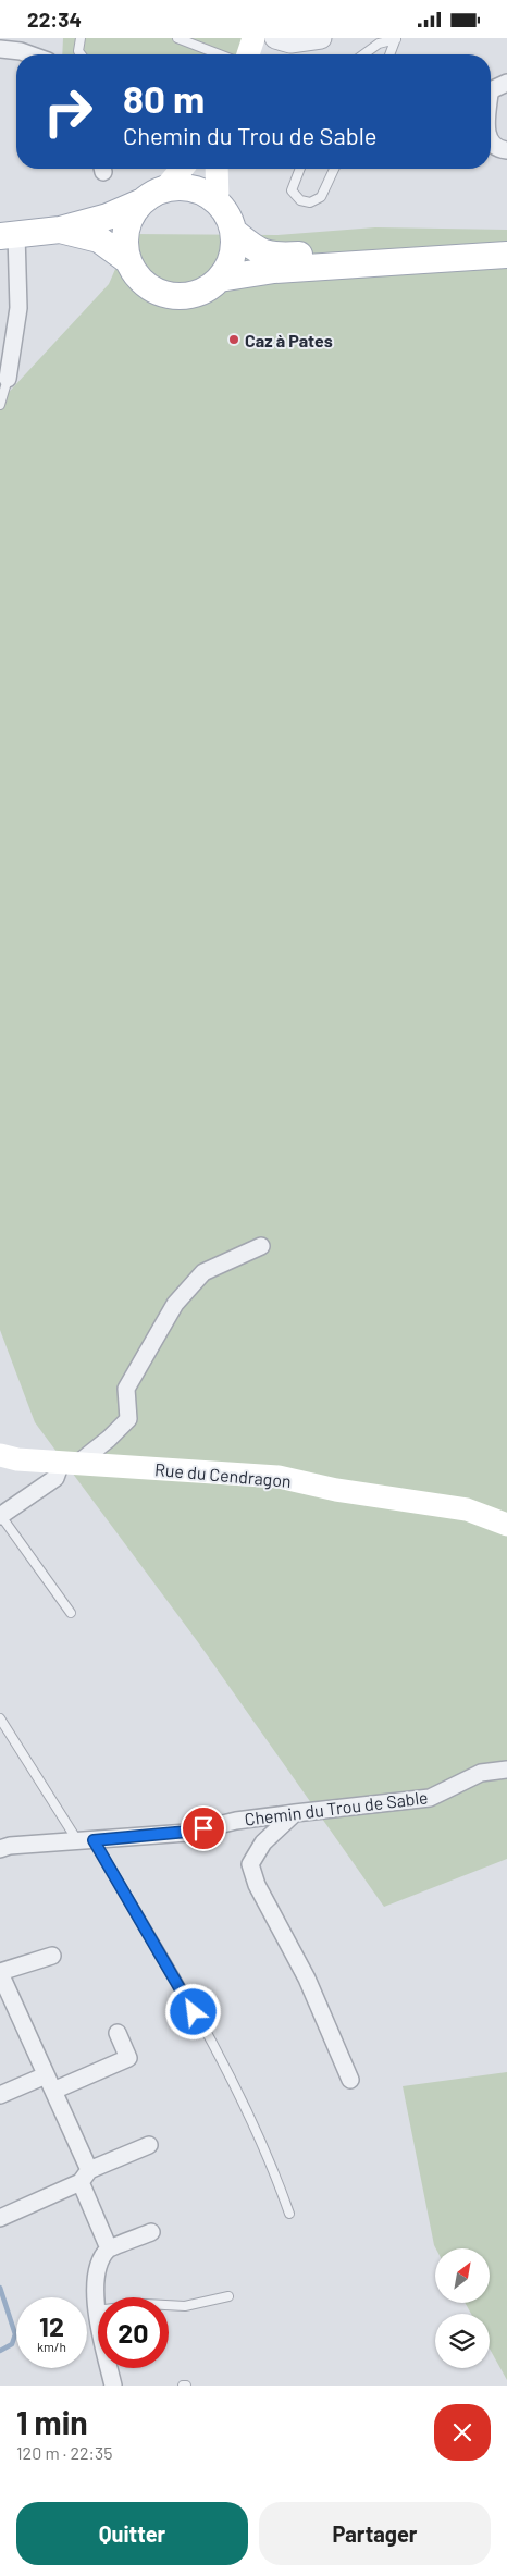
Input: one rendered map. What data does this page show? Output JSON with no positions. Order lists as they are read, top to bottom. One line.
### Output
{"streets":{"main road":["Rue du Cendragon"],"street":["Chemin du Trou de Sable"]},"places":["Caz à Pates"],"north":"top right","page":{"status":"22:34","turn":["80 m","Chemin du Trou de Sable"],"speed":"12 km/h","limit":"20","heading":["1 min","120 m · 22:35"],"buttons":["Quitter","Partager"]}}
